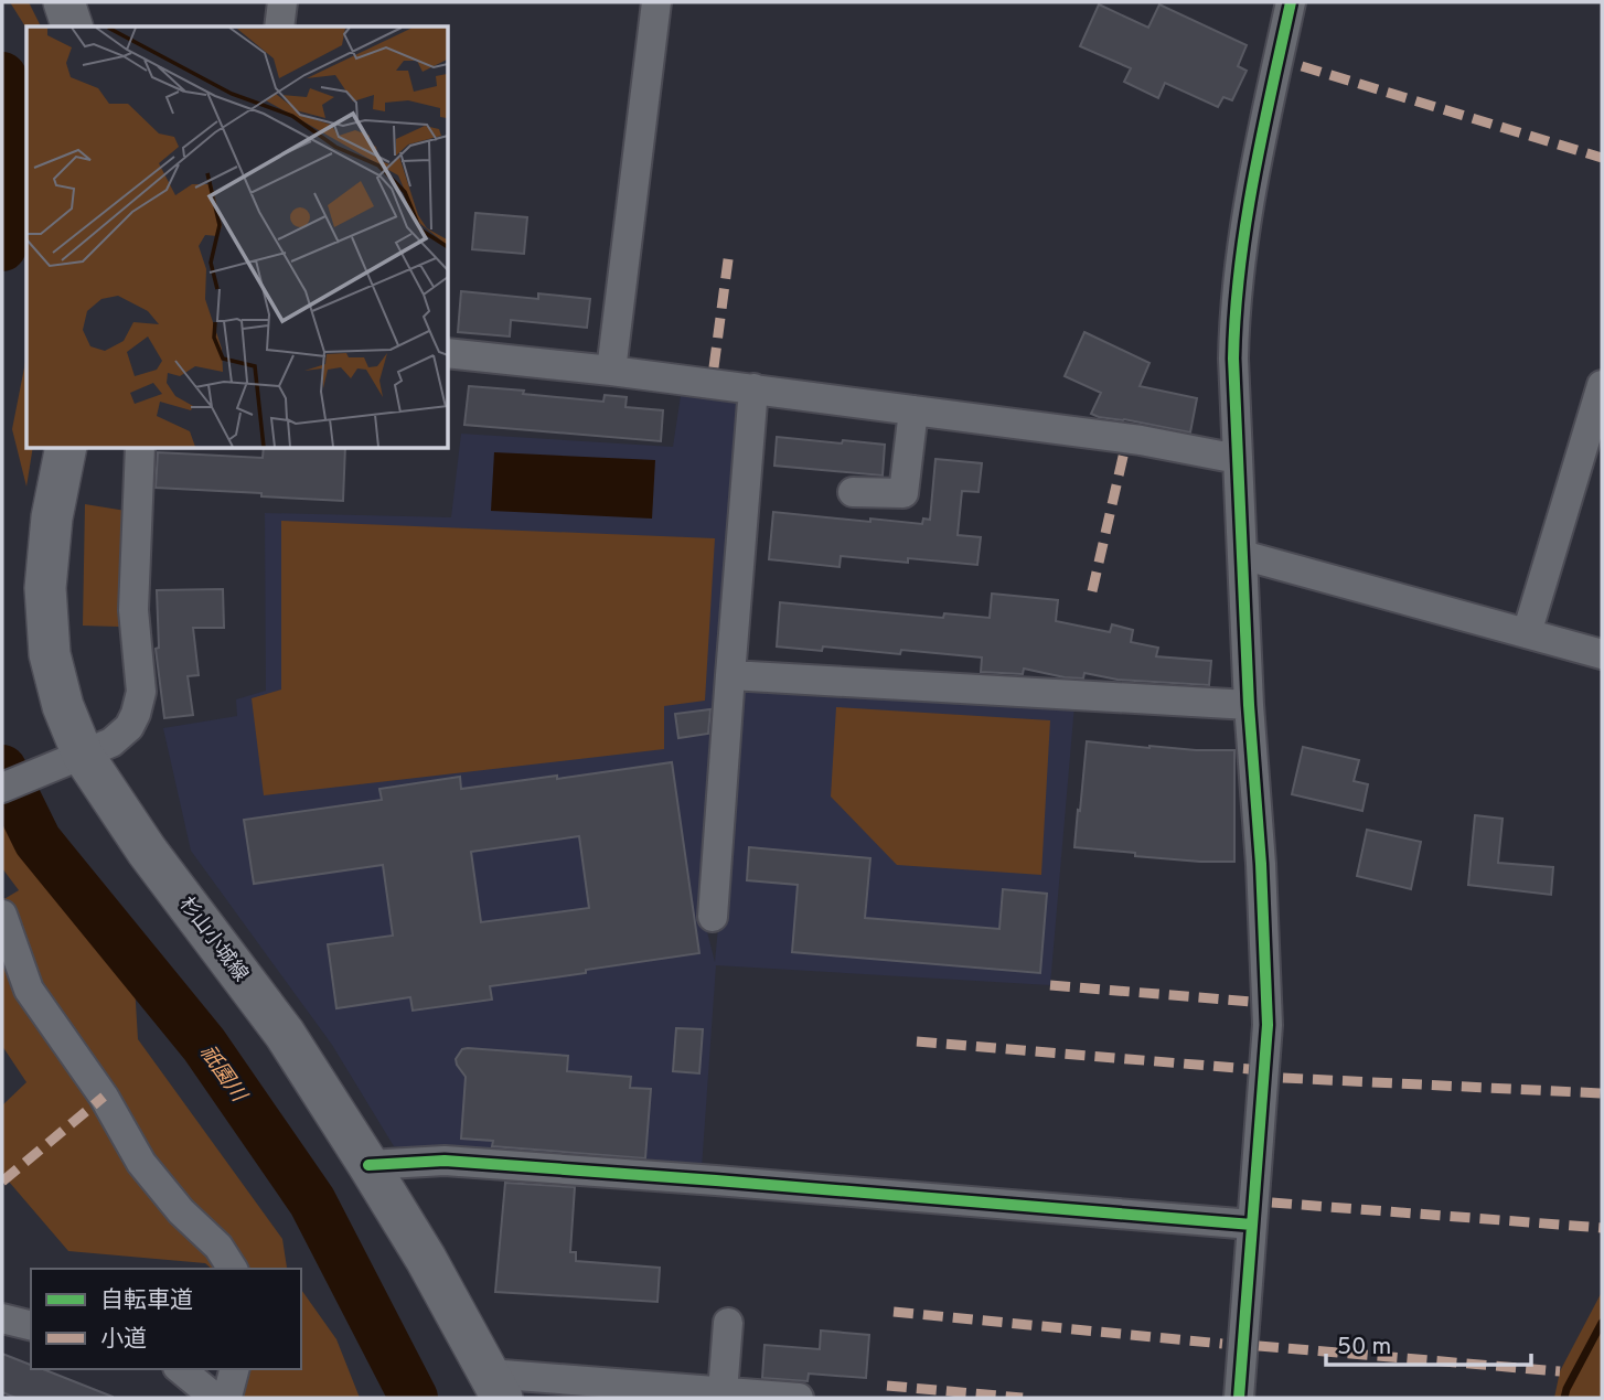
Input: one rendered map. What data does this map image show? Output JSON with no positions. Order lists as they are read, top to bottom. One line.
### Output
{"streets":{"main road":["杉山小城線"]},"water":["祇園川"],"legend":["自転車道","小道"],"scale_bar":"50 m"}
